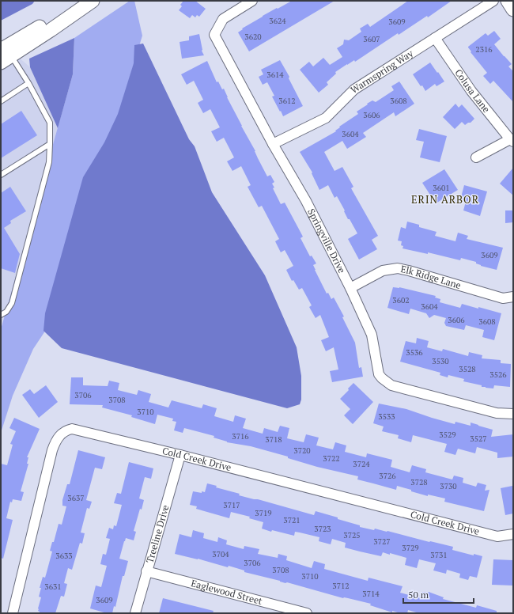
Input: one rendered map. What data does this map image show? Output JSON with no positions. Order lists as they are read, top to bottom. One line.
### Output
{"streets":{"street":["Warmspring Way","Colusa Lane","Springville Drive","Elk Ridge Lane","Cold Creek Drive","Treeline Drive","Eaglewood Street"]},"crossings":[["Warmspring Way","Colusa Lane"],["Warmspring Way","Springville Drive"],["Springville Drive","Elk Ridge Lane"],["Cold Creek Drive","Treeline Drive"],["Treeline Drive","Eaglewood Street"]],"districts":["ERIN ARBOR"],"house_numbers":["3624","3609","3620","3607","2316","3614","3612","3608","3606","3604","3601","3609","3602","3604","3606","3608","3536","3530","3528","3526","3706","3708","3710","3533","3529","3716","3527","3718","3720","3722","3724","3726","3728","3730","3637","3717","3719","3721","3723","3725","3727","3729","3704","3731","3633","3706","3708","3710","3712","3631","3714","3609"],"scale_bar":"50 m"}
